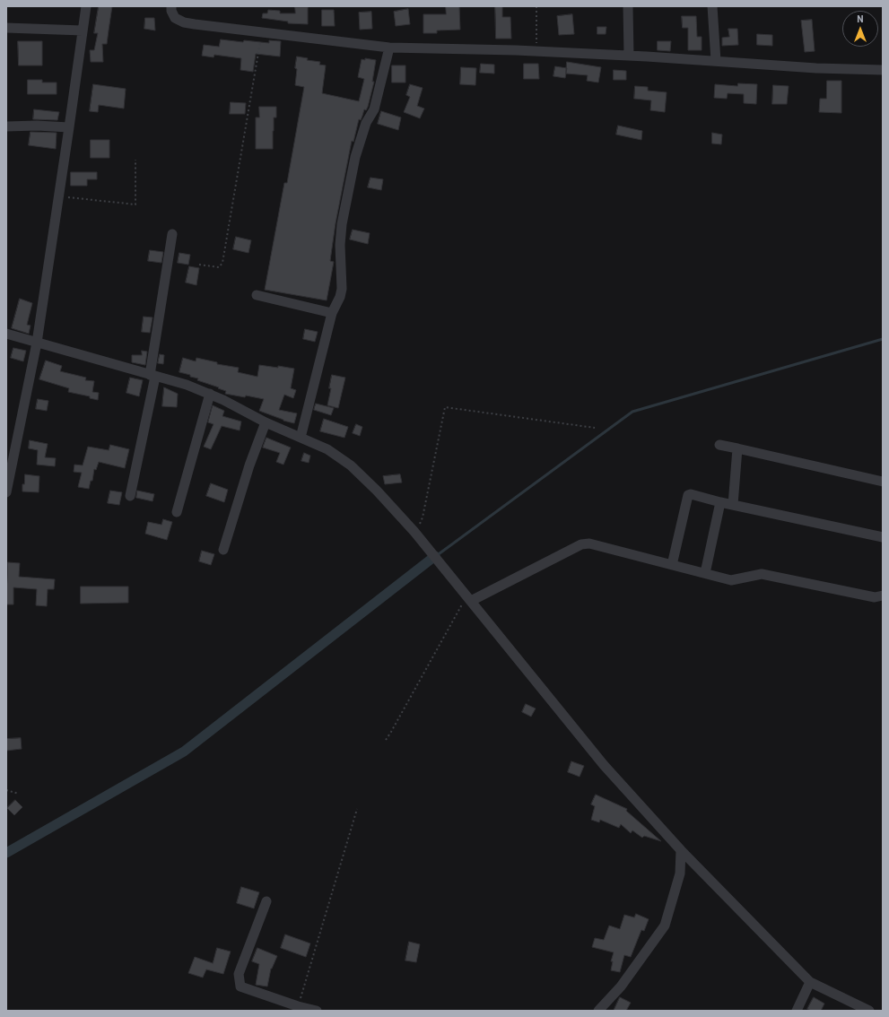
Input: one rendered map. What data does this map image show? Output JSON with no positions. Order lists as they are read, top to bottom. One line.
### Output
{"north":"top"}
